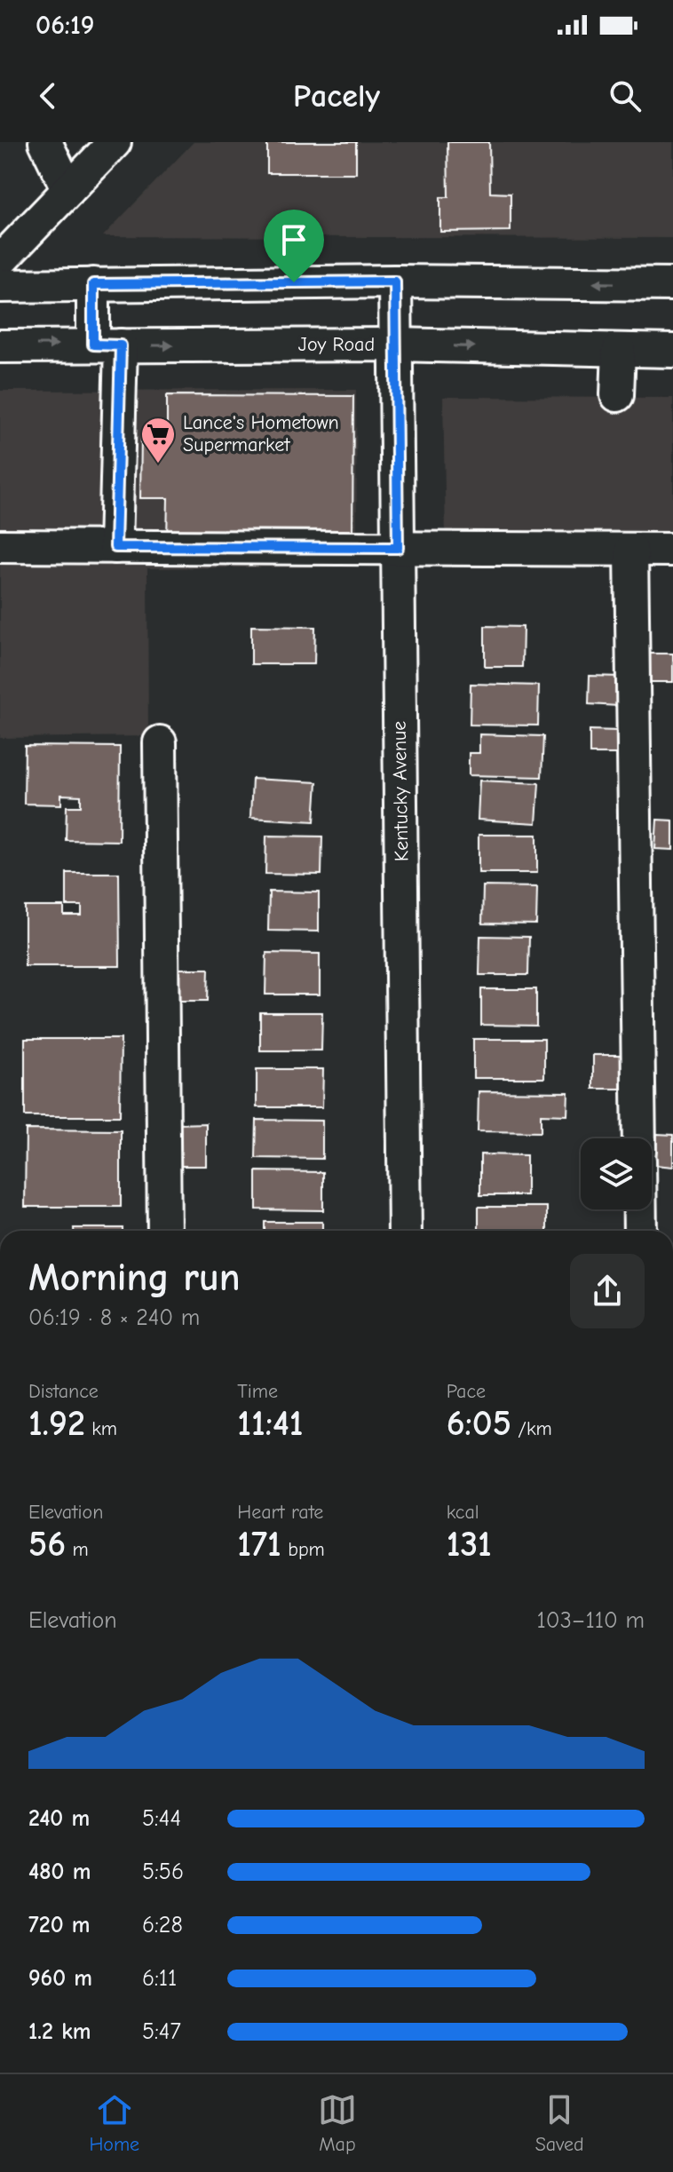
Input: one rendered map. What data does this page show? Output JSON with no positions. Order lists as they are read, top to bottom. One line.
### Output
{"streets":{"street":["Joy Road","Kentucky Avenue"]},"crossings":[["Joy Road","Kentucky Avenue"]],"places":{"supermarket":["Lance's Hometown Supermarket"]},"page":{"status":"06:19","header":"Pacely","heading":["Morning run","06:19 · 8 × 240 m"],"stats":[["Distance","1.92 km"],["Time","11:41"],["Pace","6:05 /km"],["Elevation","56 m"],["Heart rate","171 bpm"],["kcal","131"]],"chart":["Elevation","103–110 m"],"list":[{"name":"240 m","note":"5:44"},{"name":"480 m","note":"5:56"},{"name":"720 m","note":"6:28"},{"name":"960 m","note":"6:11"},{"name":"1.2 km","note":"5:47"}],"tabs":["Home","Map","Saved"]}}
